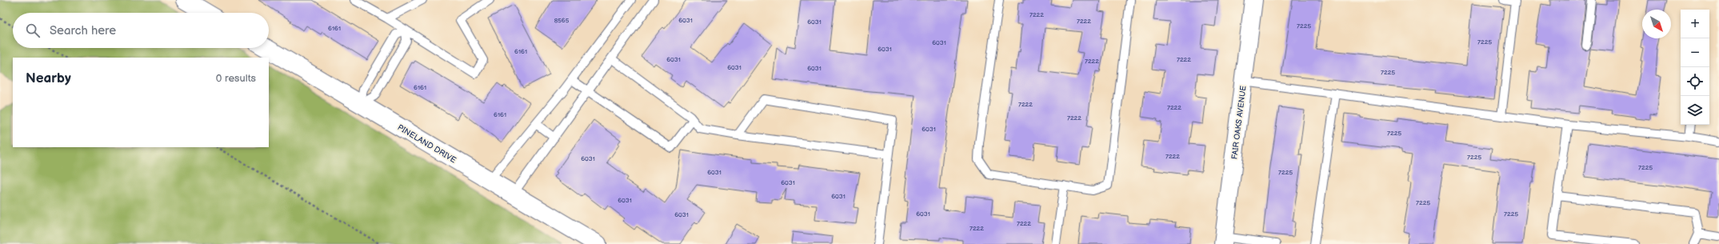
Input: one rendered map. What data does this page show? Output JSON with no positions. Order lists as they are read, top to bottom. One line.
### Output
{"streets":{"street":["FAIR OAKS AVENUE","PINELAND DRIVE"]},"house_numbers":["7222","8565","6031","7222","6031","7225","6161","7225","6031","6031","6161","6031","7222","7222","6031","6031","7225","6161","7222","7222","6161","7222","6031","7225","7222","7225","6031","7225","6031","7225","6031","6031","6031","7225","6031","7225","6031","7222","7222"],"north":"bottom right","page":{"map_buttons":["+","−"],"search":"Search here","heading":["Nearby","0 results"]}}
